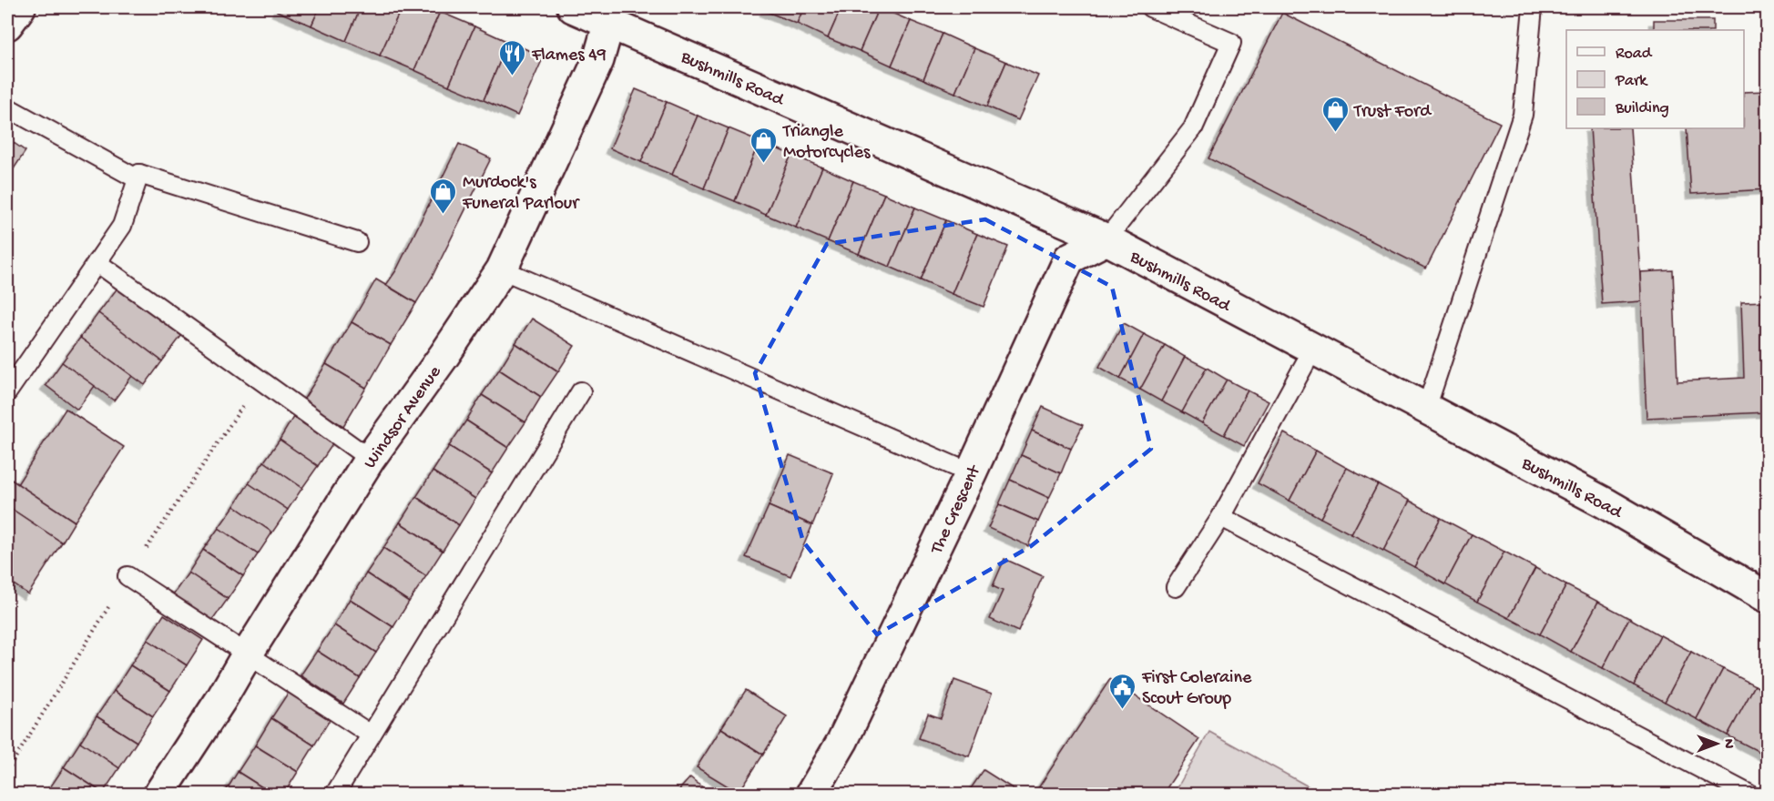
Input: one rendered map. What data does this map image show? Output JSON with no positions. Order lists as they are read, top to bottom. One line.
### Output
{"streets":{"street":["Bushmills Road","Windsor Avenue","The Crescent"]},"crossings":[["Bushmills Road","Windsor Avenue"],["Bushmills Road","The Crescent"]],"places":{"restaurant":["Flames 49"],"shop":["Trust Ford","Triangle Motorcycles","Murdock's Funeral Parlour"],"public building":["First Coleraine Scout Group"]},"legend":["Road","Park","Building"],"north":"right"}
